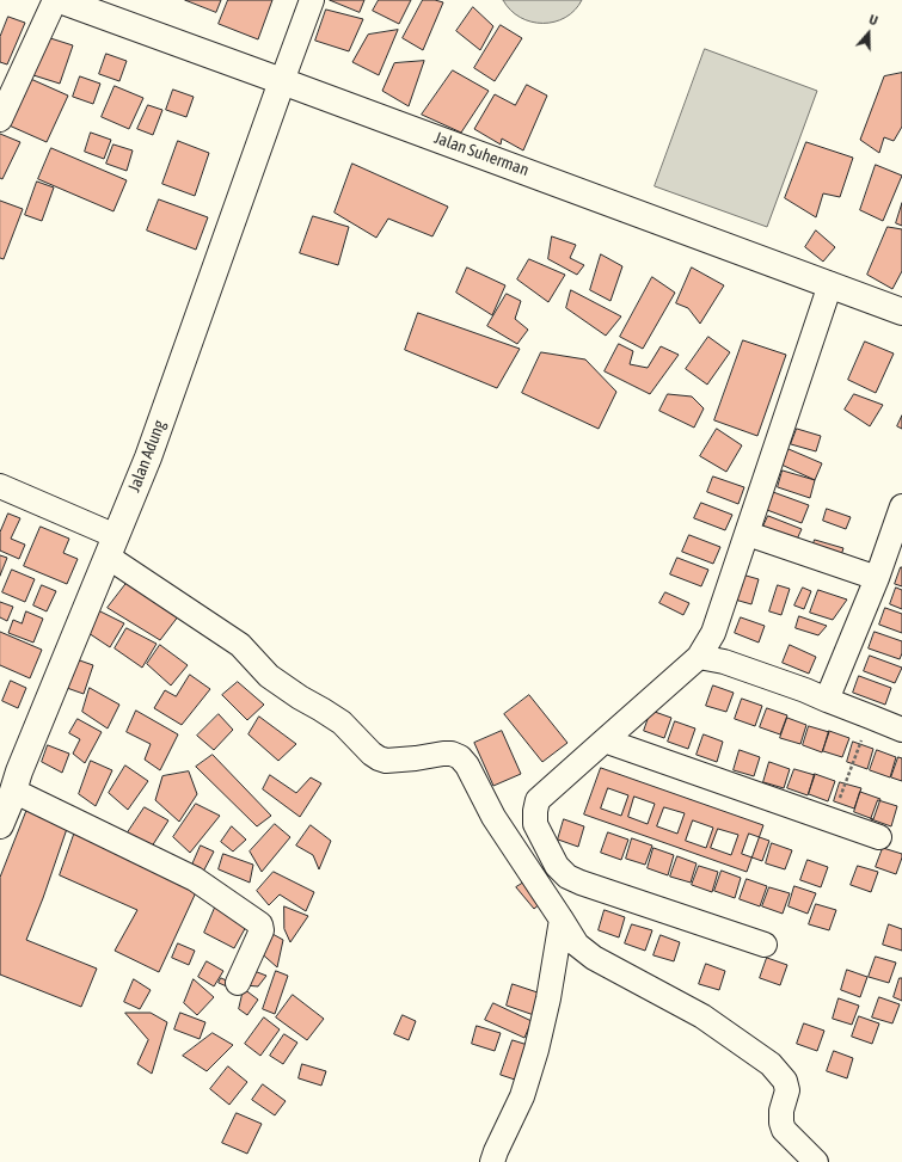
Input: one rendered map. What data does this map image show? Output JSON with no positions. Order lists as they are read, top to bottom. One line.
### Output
{"streets":{"main road":["Jalan Suherman","Jalan Adung"]},"crossings":[["Jalan Suherman","Jalan Adung"]],"north":"top"}
